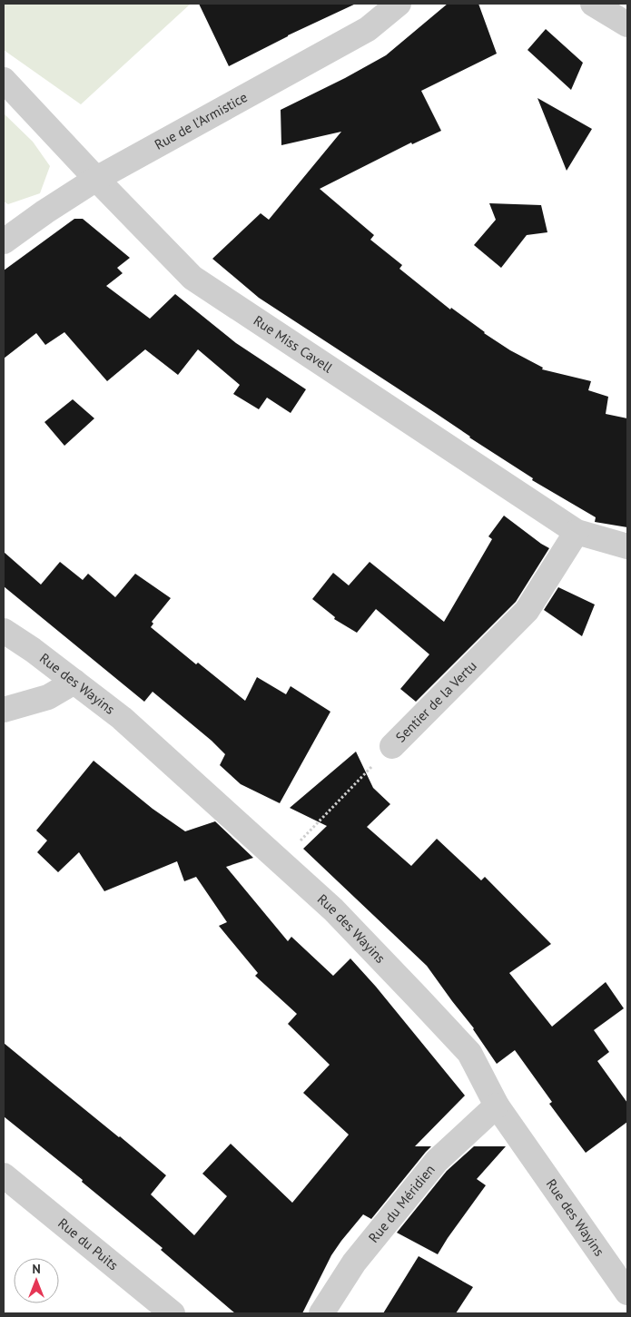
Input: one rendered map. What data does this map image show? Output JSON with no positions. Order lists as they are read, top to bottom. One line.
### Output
{"streets":{"street":["Rue de l'Armistice","Rue Miss Cavell","Rue des Wayins","Sentier de la Vertu","Rue du Méridien","Rue du Puits"]},"crossings":[["Rue de l'Armistice","Rue Miss Cavell"],["Rue Miss Cavell","Sentier de la Vertu"],["Rue des Wayins","Sentier de la Vertu"],["Rue des Wayins","Rue du Méridien"]],"north":"top"}
